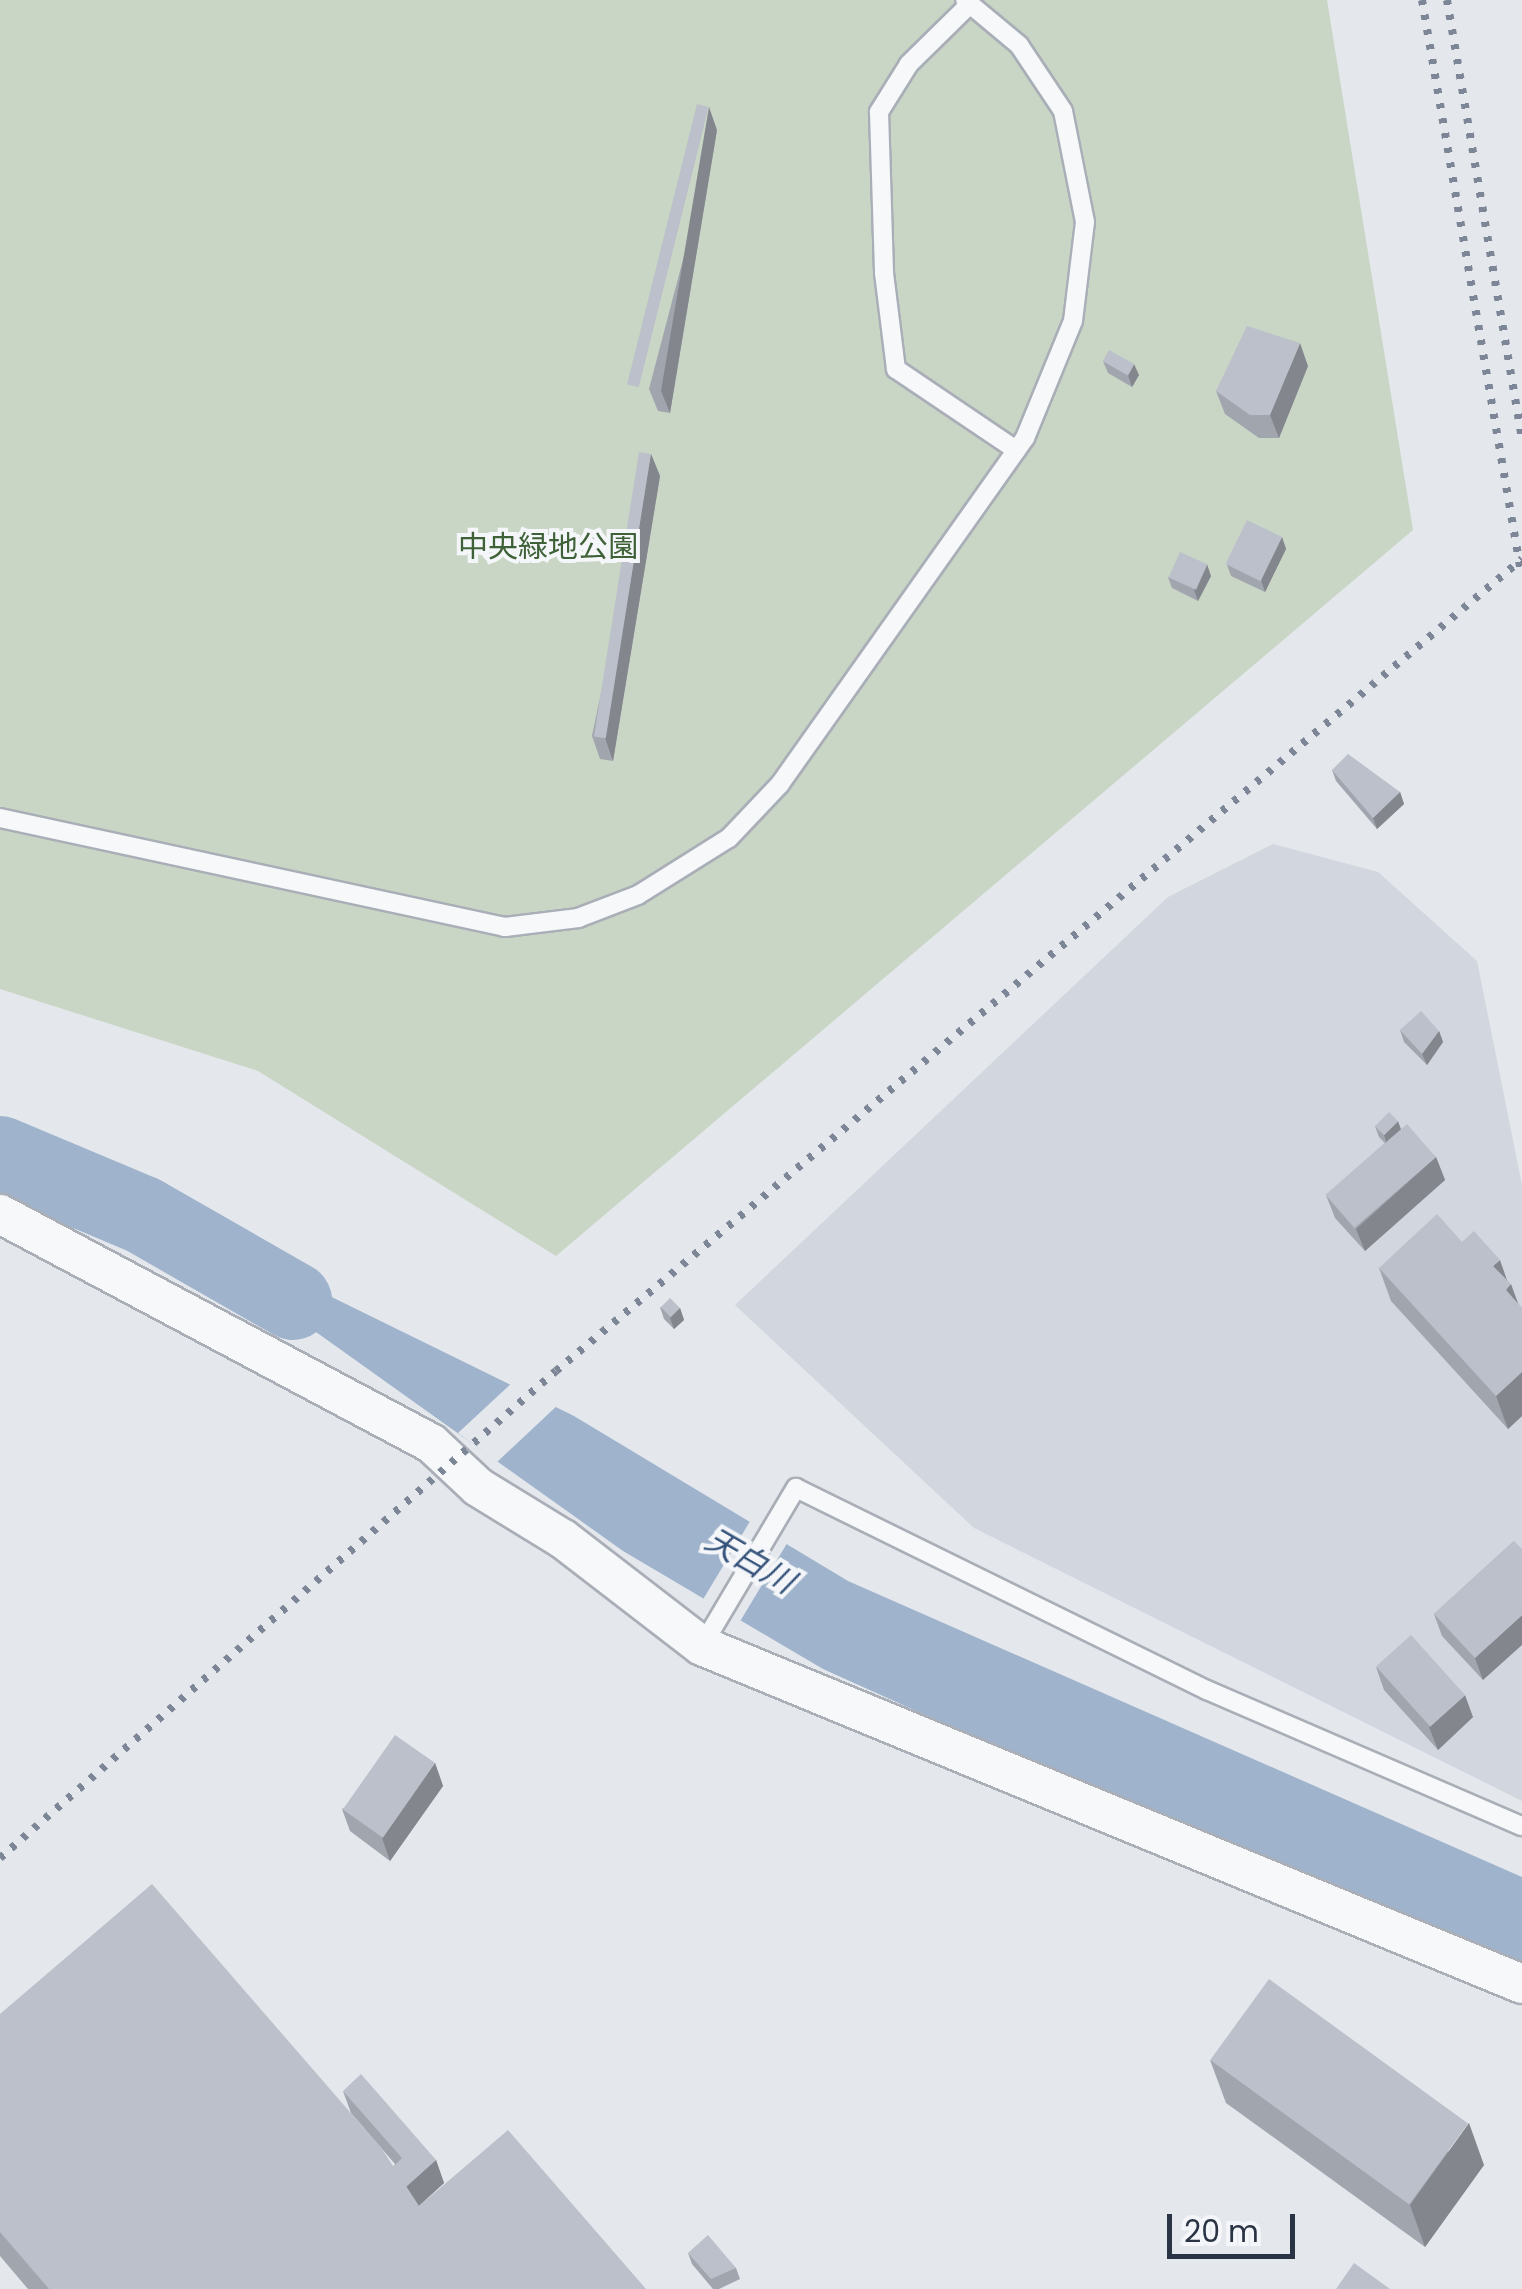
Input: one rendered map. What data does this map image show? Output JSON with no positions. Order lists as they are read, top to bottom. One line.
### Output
{"water":["天白川"],"parks":["中央緑地公園"],"scale_bar":"20 m"}
